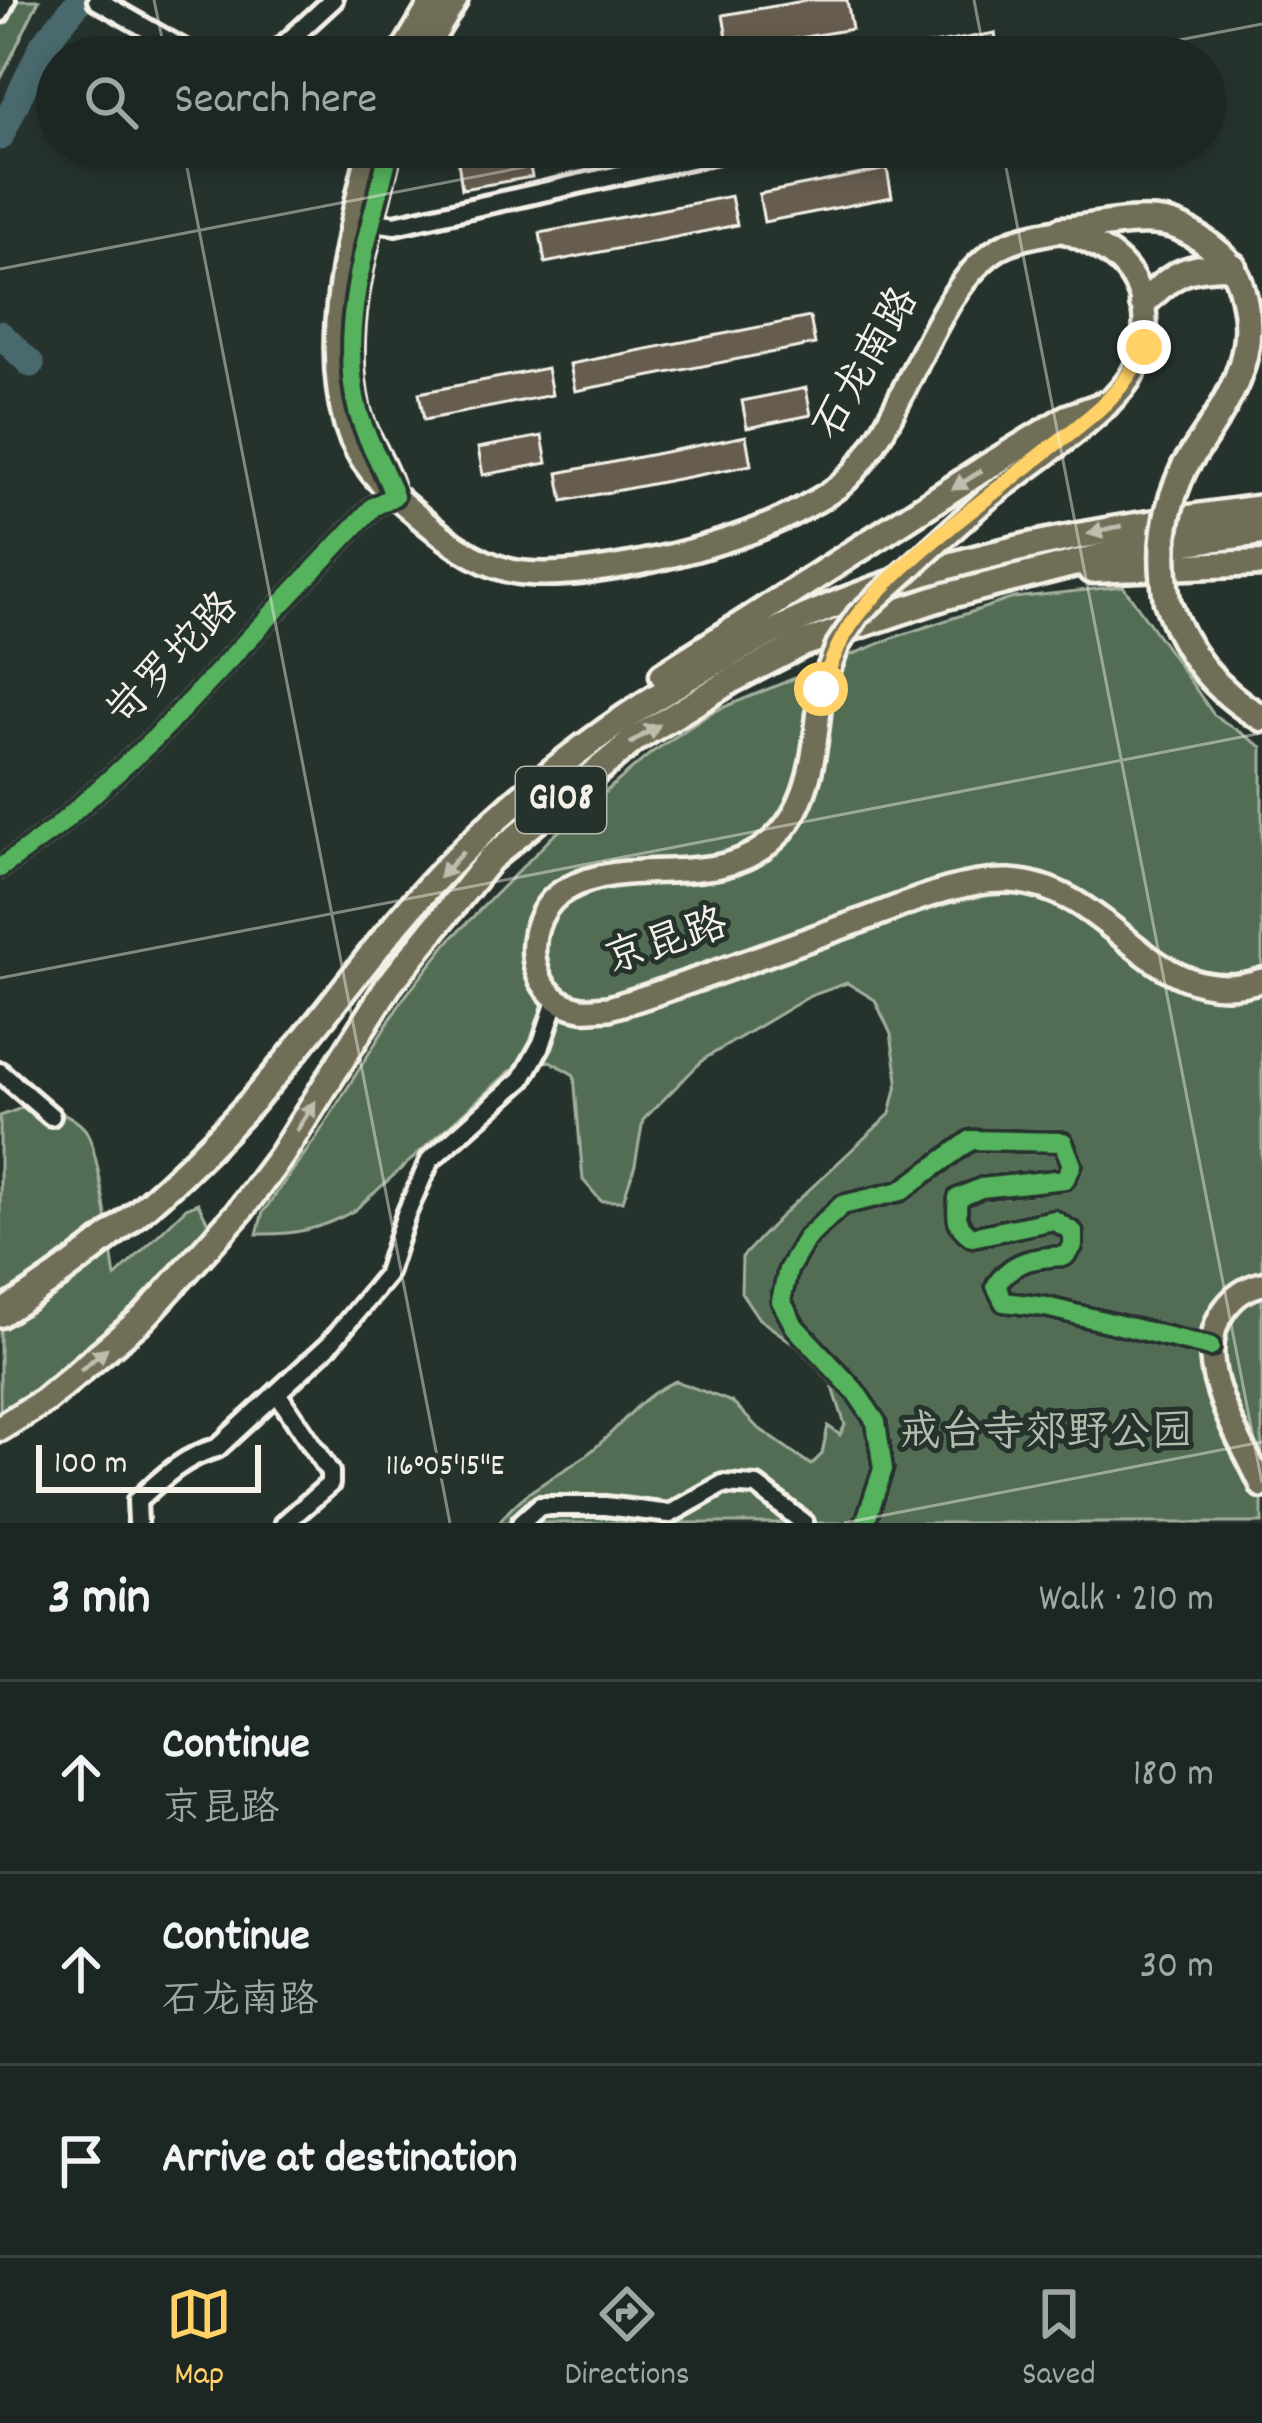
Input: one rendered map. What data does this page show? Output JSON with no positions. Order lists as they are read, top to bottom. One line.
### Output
{"streets":{"highway":["G108"],"main road":["石龙南路","京昆路"],"street":["岢罗坨路"]},"crossings":[["石龙南路","岢罗坨路"]],"parks":["戒台寺郊野公园"],"scale_bar":"100 m","page":{"search":"Search here","scale":"100 m","heading":["3 min","Walk · 210 m"],"list":[["Continue","京昆路","180 m"],["Continue","石龙南路","30 m"],"Arrive at destination"],"nav":["Map","Directions","Saved"]},"coordinates":["116°05'15\"E"]}
